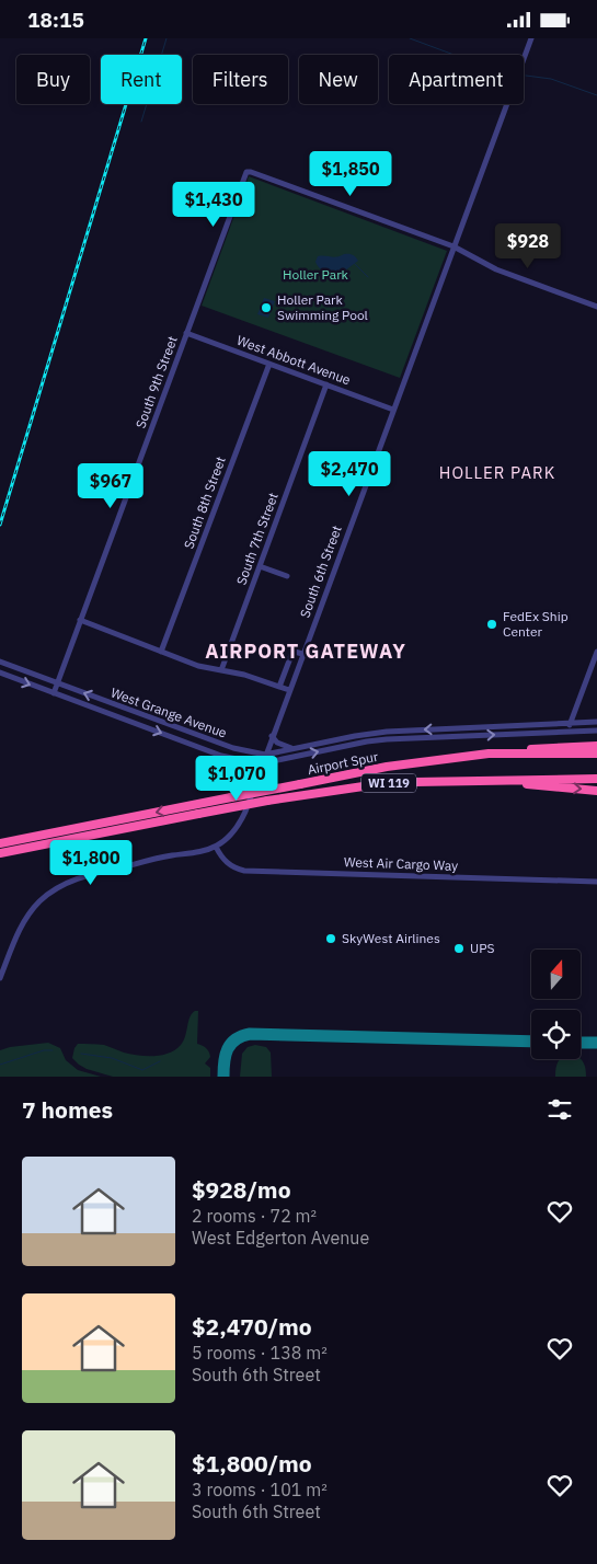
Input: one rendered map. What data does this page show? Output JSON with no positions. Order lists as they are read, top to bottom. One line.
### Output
{"streets":{"highway":["Airport Spur","WI 119"],"street":["West Abbott Avenue","South 9th Street","South 8th Street","South 7th Street","South 6th Street","West Grange Avenue","West Air Cargo Way"]},"crossings":[["West Abbott Avenue","South 9th Street"],["West Abbott Avenue","South 8th Street"],["West Abbott Avenue","South 7th Street"],["West Abbott Avenue","South 6th Street"],["South 9th Street","South 6th Street"],["South 9th Street","West Grange Avenue"],["South 6th Street","West Grange Avenue"],["South 6th Street","West Air Cargo Way"]],"districts":["HOLLER PARK","AIRPORT GATEWAY"],"parks":["Holler Park"],"places":["Holler Park Swimming Pool","FedEx Ship Center","SkyWest Airlines","UPS"],"north":"top","page":{"status":"18:15","chip":["Buy","Rent","Filters","New","Apartment"],"price":["$1,850","$1,430","$928","$2,470","$967","$1,070","$1,800"],"heading":"7 homes","list":[{"name":"$928/mo","note":"2 rooms · 72 m² · West Edgerton Avenue"},{"name":"$2,470/mo","note":"5 rooms · 138 m² · South 6th Street"},{"name":"$1,800/mo","note":"3 rooms · 101 m² · South 6th Street"}]}}
